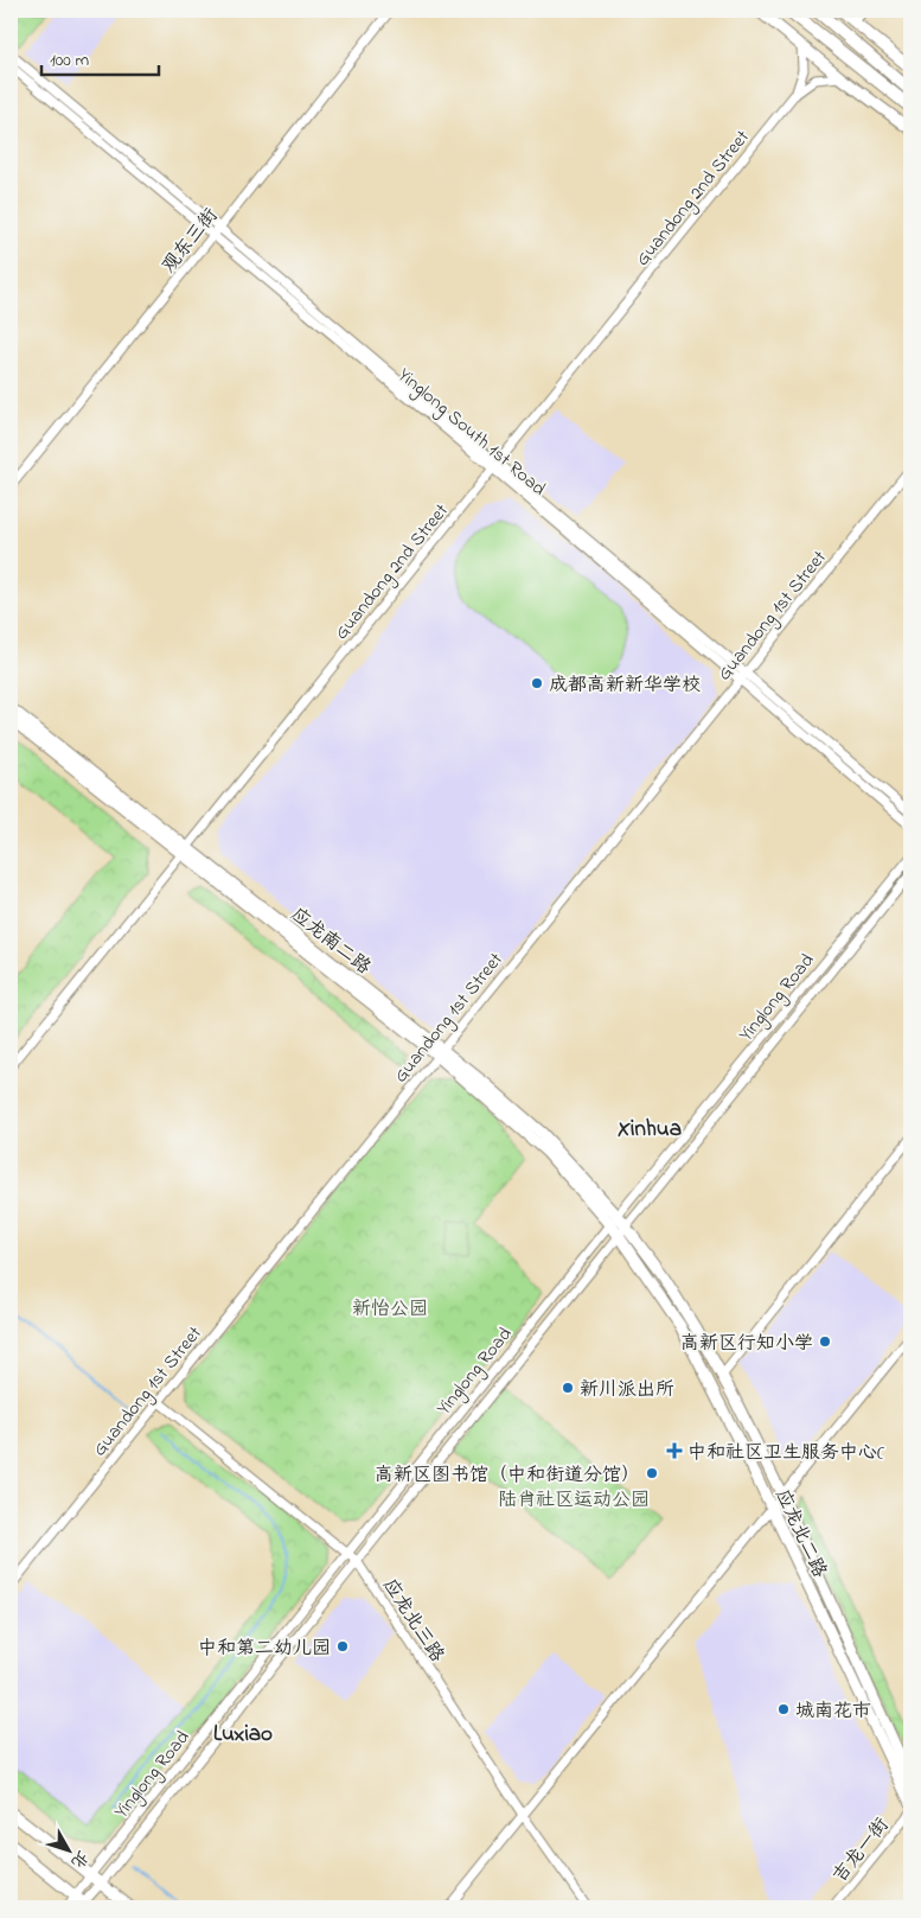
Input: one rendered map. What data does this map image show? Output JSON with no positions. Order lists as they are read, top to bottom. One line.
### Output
{"streets":{"main road":["应龙南二路","应龙北二路"],"street":["Guandong 2nd Street","观东三街","Yinglong South 1st Road","Guandong 1st Street","Yinglong Road","应龙北三路","吉龙一街"]},"crossings":[["Guandong 2nd Street","Yinglong South 1st Road"],["Guandong 2nd Street","应龙南二路"],["观东三街","Yinglong South 1st Road"],["Yinglong South 1st Road","Guandong 1st Street"],["Guandong 1st Street","应龙南二路"],["Guandong 1st Street","应龙北三路"],["应龙南二路","Yinglong Road"],["应龙南二路","应龙北二路"],["Yinglong Road","应龙北二路"],["Yinglong Road","应龙北三路"]],"districts":["Xinhua","Luxiao"],"parks":["新怡公园","陆肖社区运动公园"],"places":{"other":["成都高新新华学校","高新区行知小学","新川派出所","高新区图书馆（中和街道分馆）","中和第二幼儿园","城南花市"],"health":["中和社区卫生服务中心("]},"scale_bar":"100 m","north":"bottom right"}
